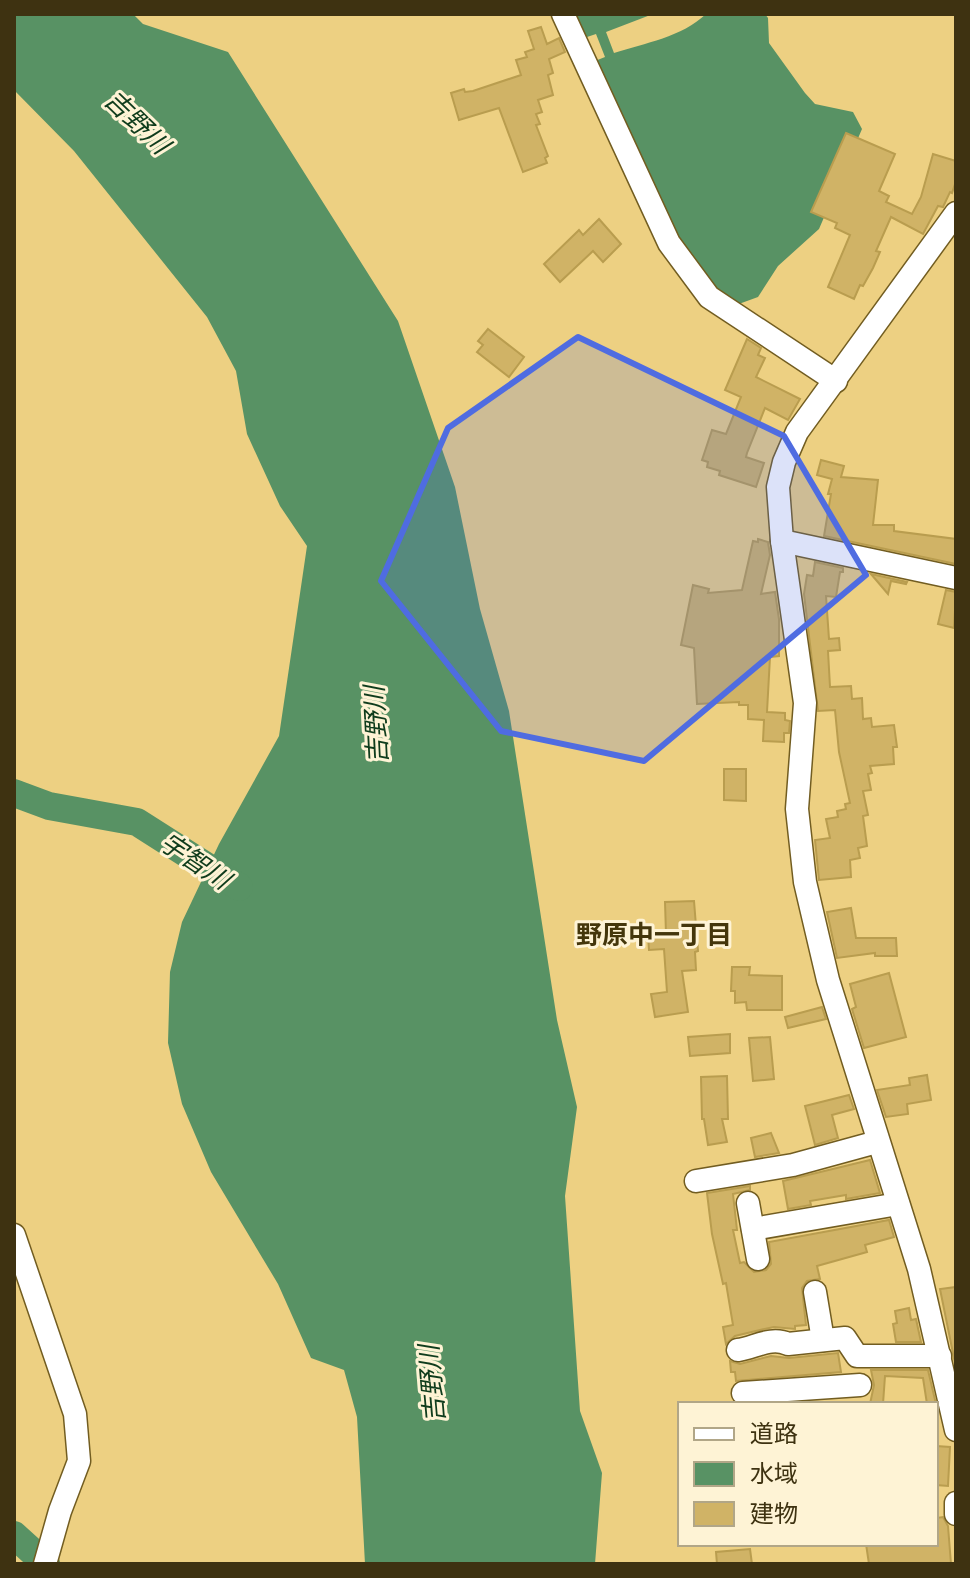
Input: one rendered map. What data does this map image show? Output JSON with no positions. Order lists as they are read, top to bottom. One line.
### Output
{"districts":["野原中一丁目"],"water":["吉野川","宇智川"],"legend":["道路","水域","建物"]}
